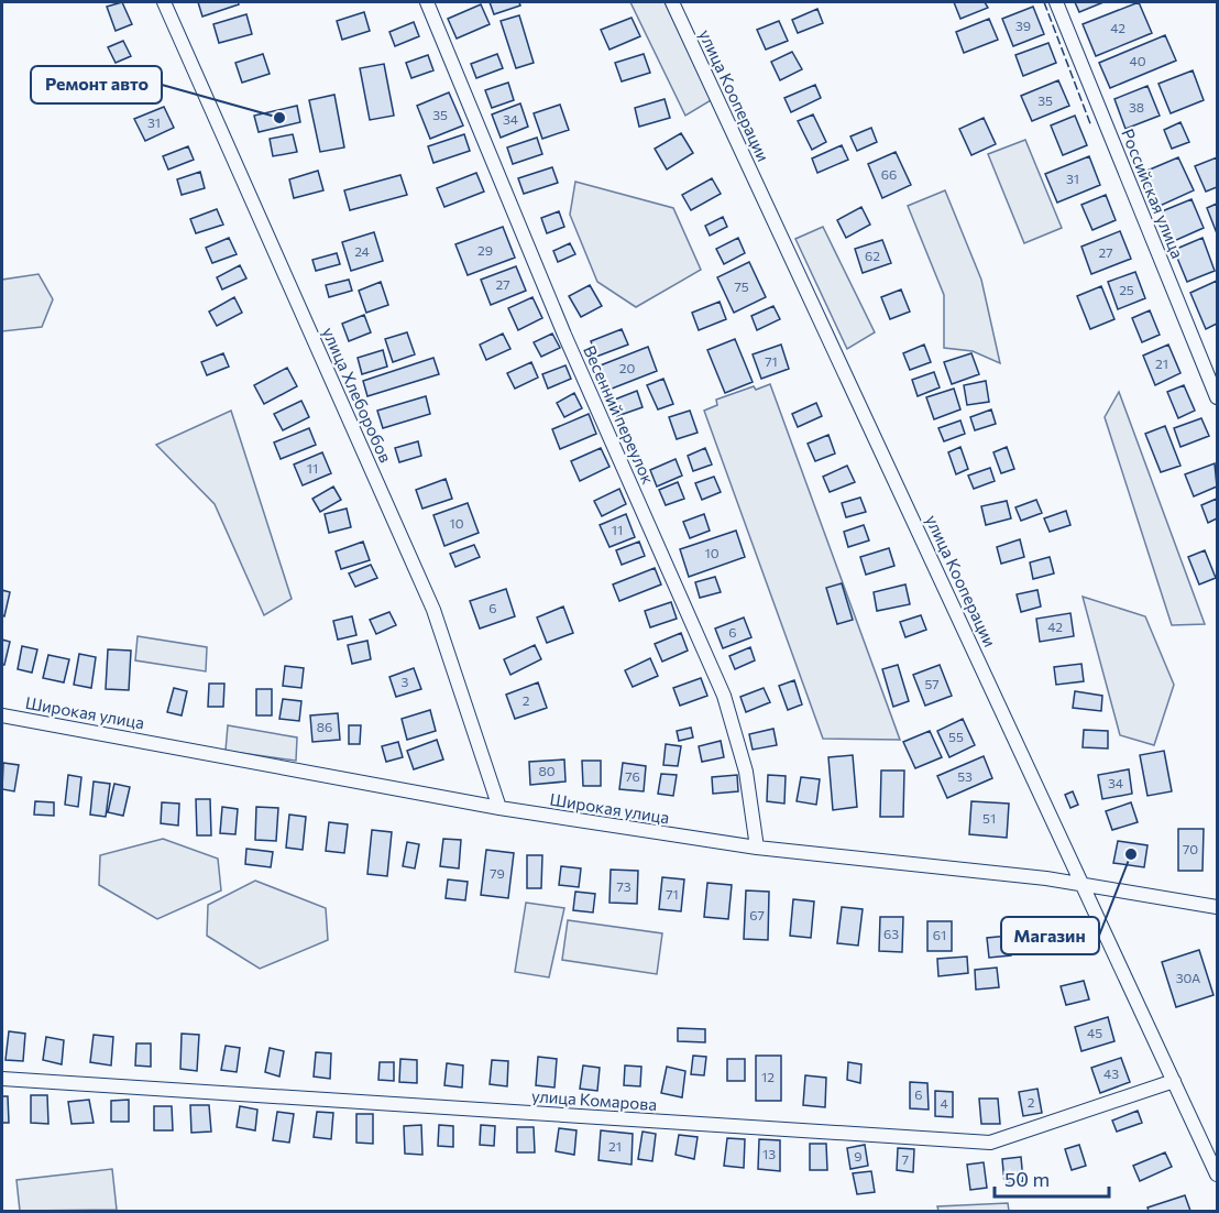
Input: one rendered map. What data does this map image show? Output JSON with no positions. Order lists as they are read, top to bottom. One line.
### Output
{"streets":{"street":["улица Кооперации","Российская улица","улица Хлеборобов","Весенний переулок","Широкая улица","улица Комарова"]},"crossings":[["улица Кооперации","Широкая улица"],["улица Кооперации","улица Комарова"],["улица Хлеборобов","Широкая улица"],["Весенний переулок","Широкая улица"]],"places":["Ремонт авто","Магазин"],"house_numbers":["39","42","40","35","38","35","34","31","66","31","29","24","27","62","27","75","25","71","21","20","11","10","11","10","6","42","6","3","57","2","86","55","80","76","53","34","51","70","79","73","71","67","63","61","30А","45","43","12","6","2","4","21","13","9","7"],"scale_bar":"50 m"}
